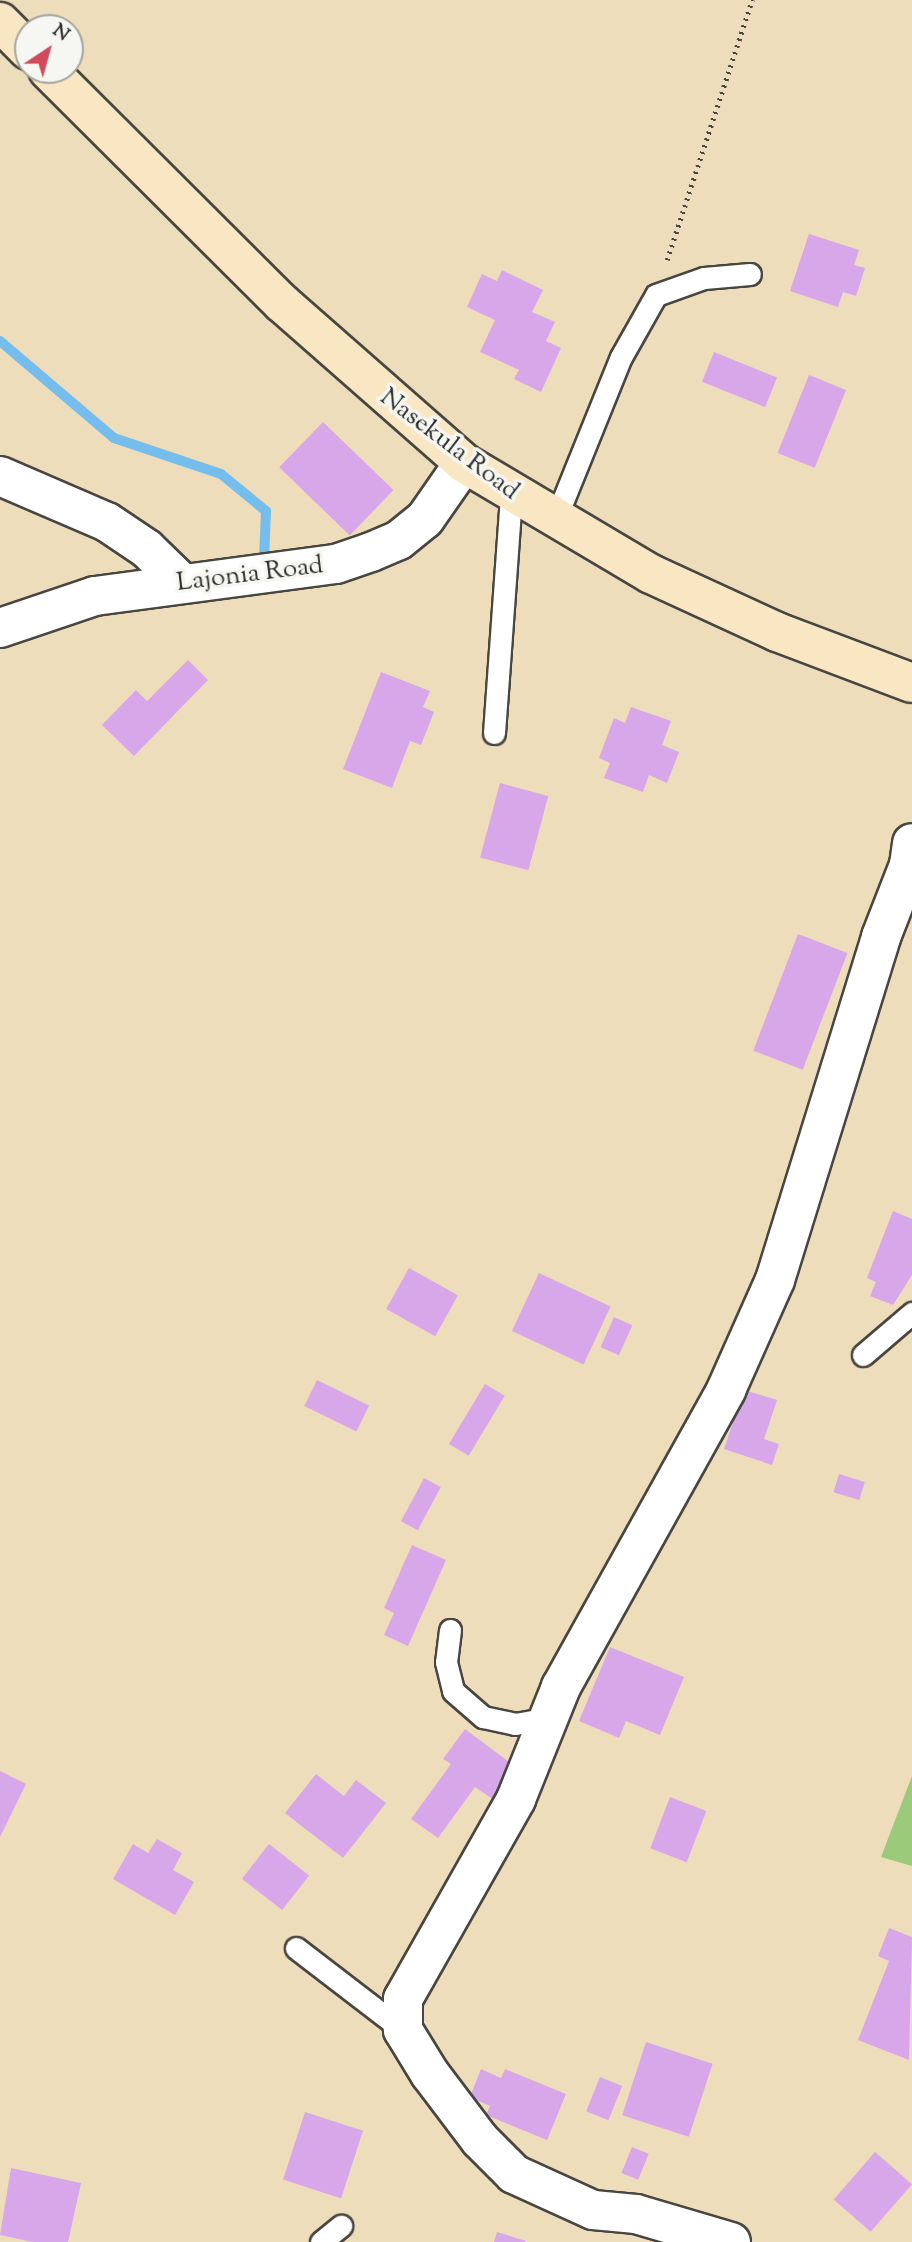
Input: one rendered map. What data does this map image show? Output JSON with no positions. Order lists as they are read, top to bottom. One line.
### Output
{"streets":{"main road":["Nasekula Road"],"street":["Lajonia Road"]},"crossings":[["Nasekula Road","Lajonia Road"]],"north":"top right"}
